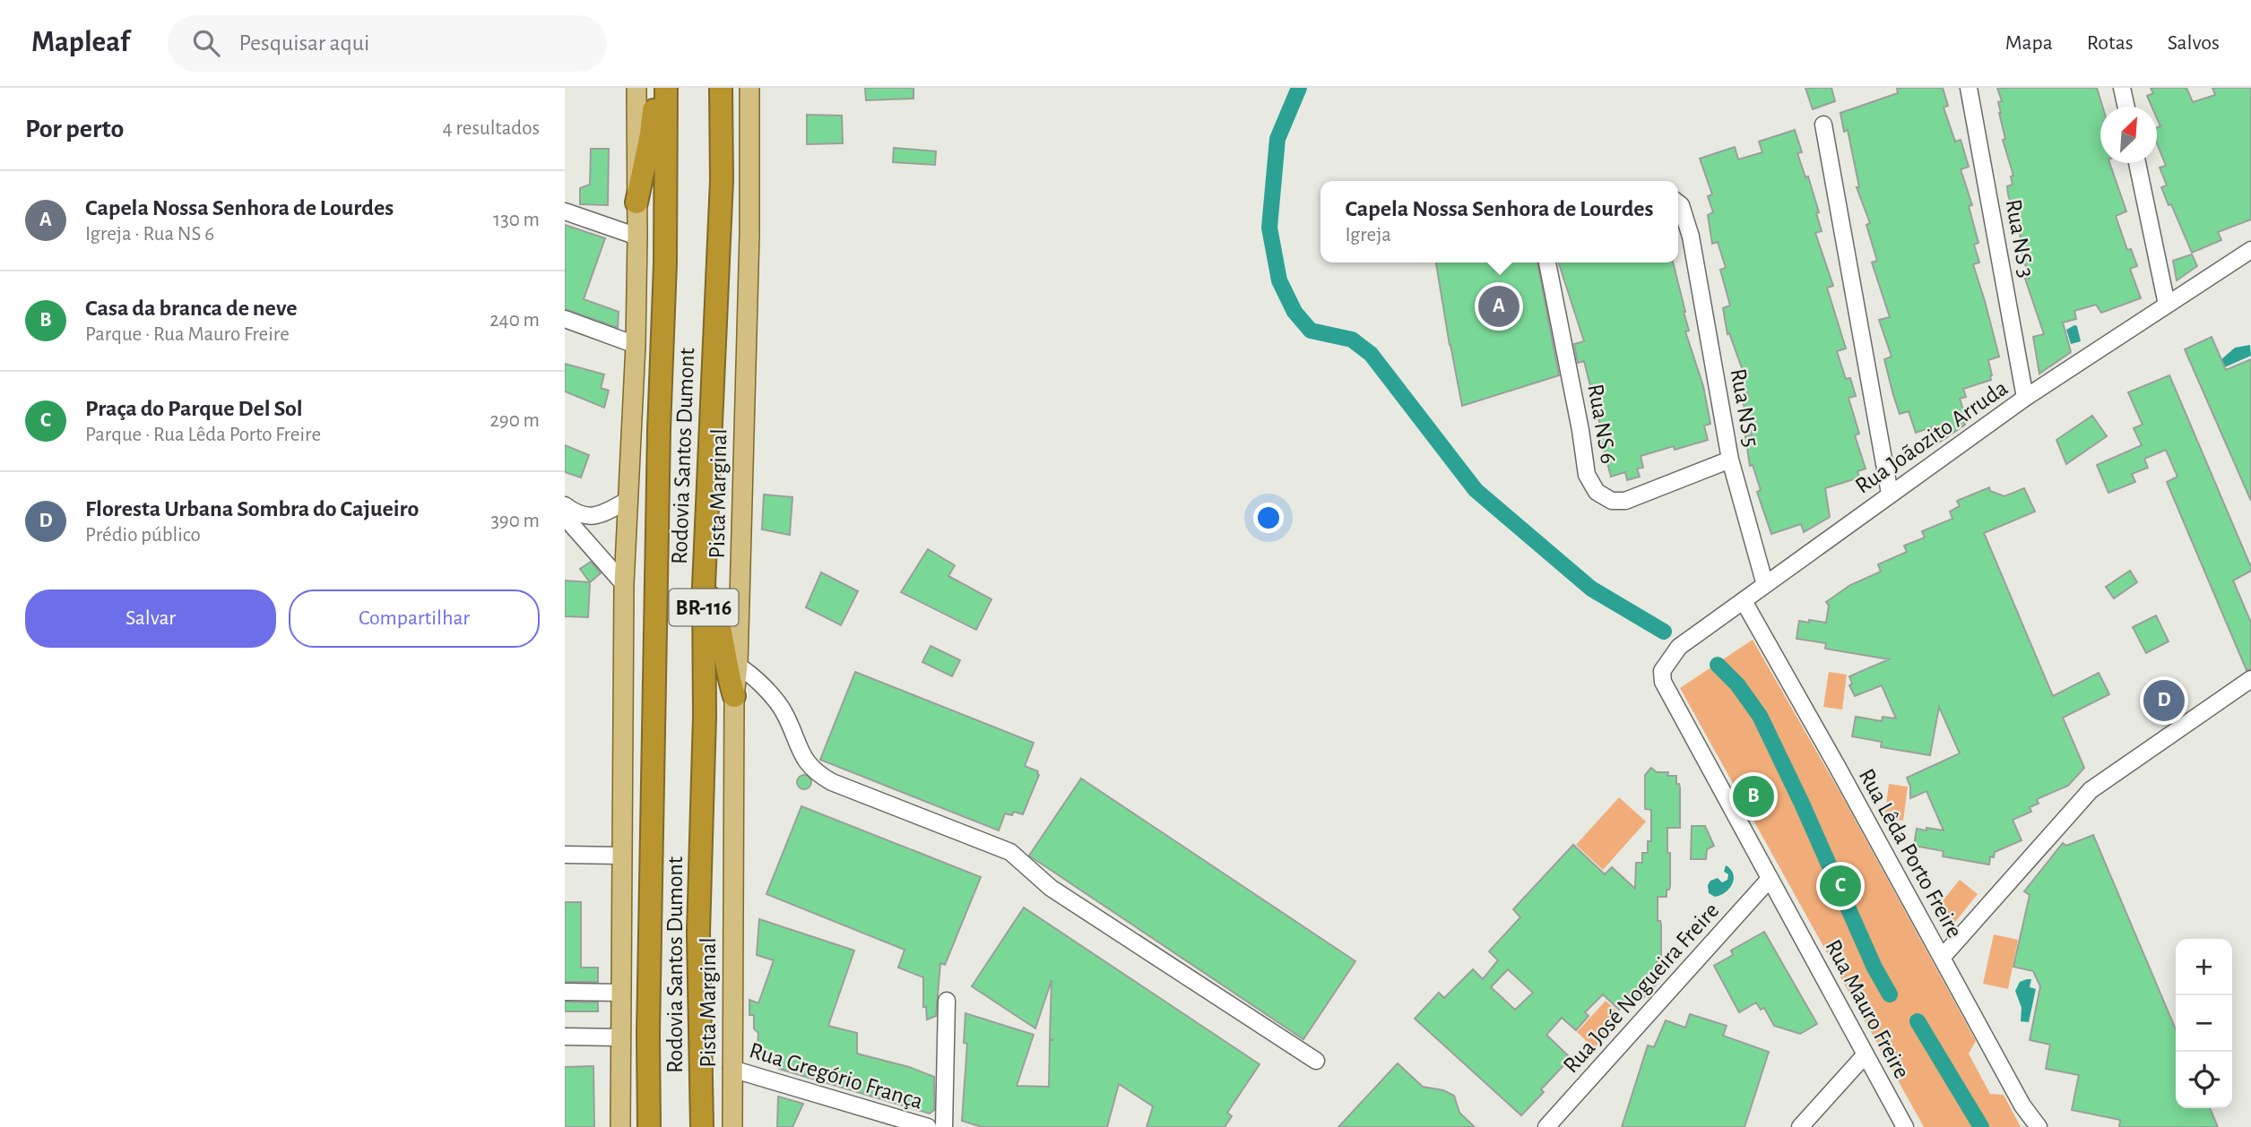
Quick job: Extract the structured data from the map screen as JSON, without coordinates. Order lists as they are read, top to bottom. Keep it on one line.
{"streets":{"highway":["Rodovia Santos Dumont","BR-116"],"main road":["Pista Marginal"],"street":["Rua NS 3","Rua NS 5","Rua NS 6","Rua Joãozito Arruda","Rua Lêda Porto Freire","Rua José Nogueira Freire","Rua Mauro Freire","Rua Gregório França"]},"crossings":[["Rua NS 3","Rua Joãozito Arruda"],["Rua NS 5","Rua NS 6"],["Rua NS 5","Rua Joãozito Arruda"],["Rua Joãozito Arruda","Rua Lêda Porto Freire"],["Rua Joãozito Arruda","Rua Mauro Freire"],["Pista Marginal","Rua Gregório França"],["Rua José Nogueira Freire","Rua Mauro Freire"]],"north":"top right","page":{"header":"Mapleaf","search":"Pesquisar aqui","nav":["Mapa","Rotas","Salvos"],"heading":["Por perto","4 resultados"],"list":[{"mark":"A","name":"Capela Nossa Senhora de Lourdes","note":"Igreja · Rua NS 6","value":"130 m"},{"mark":"B","name":"Casa da branca de neve","note":"Parque · Rua Mauro Freire","value":"240 m"},{"mark":"C","name":"Praça do Parque Del Sol","note":"Parque · Rua Lêda Porto Freire","value":"290 m"},{"mark":"D","name":"Floresta Urbana Sombra do Cajueiro","note":"Prédio público","value":"390 m"}],"popup":["Capela Nossa Senhora de Lourdes","Igreja"],"pins":["A","D","B","C"],"buttons":["Salvar","Compartilhar"],"map_buttons":["+","−"]}}
